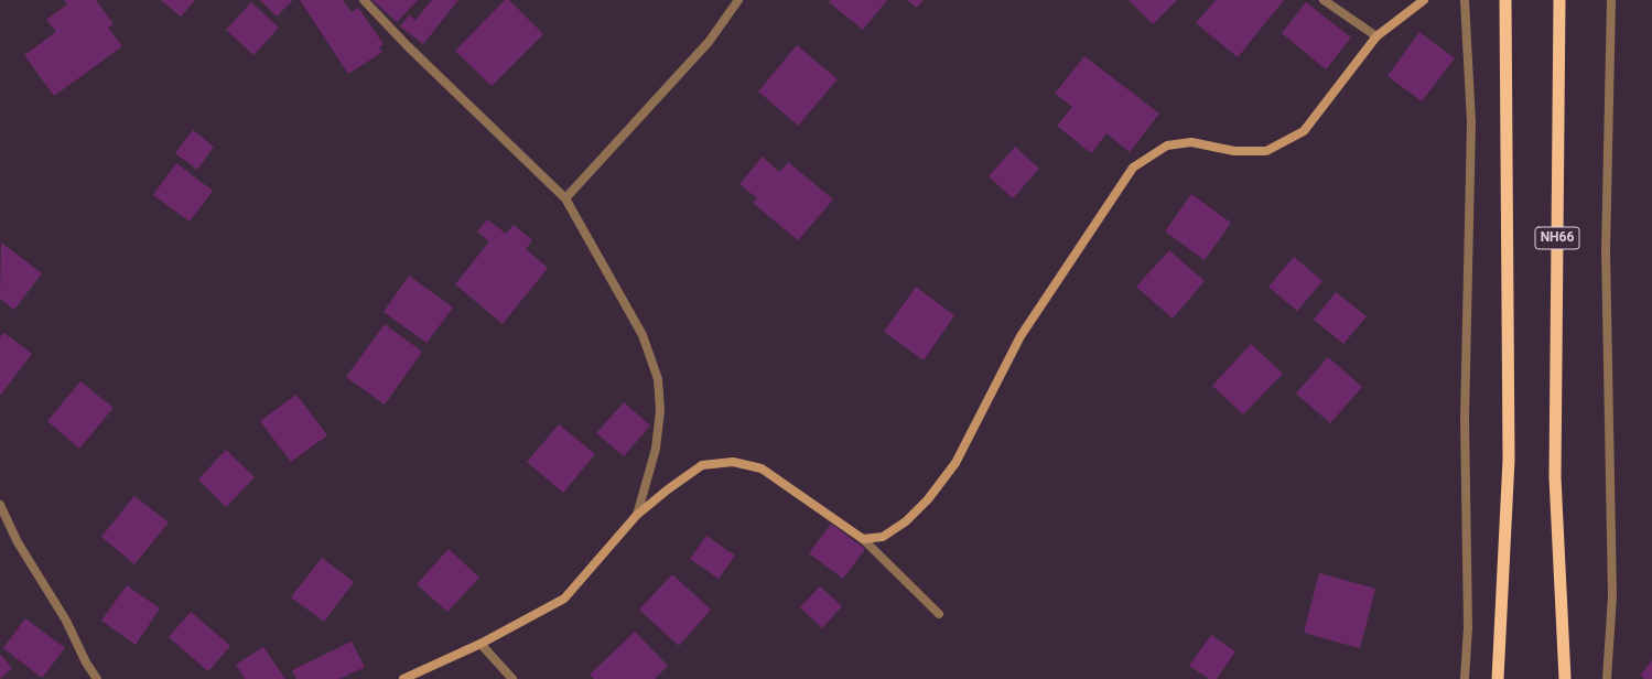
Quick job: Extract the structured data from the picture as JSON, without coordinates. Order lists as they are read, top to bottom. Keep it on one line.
{"streets":{"highway":["NH66"]}}
